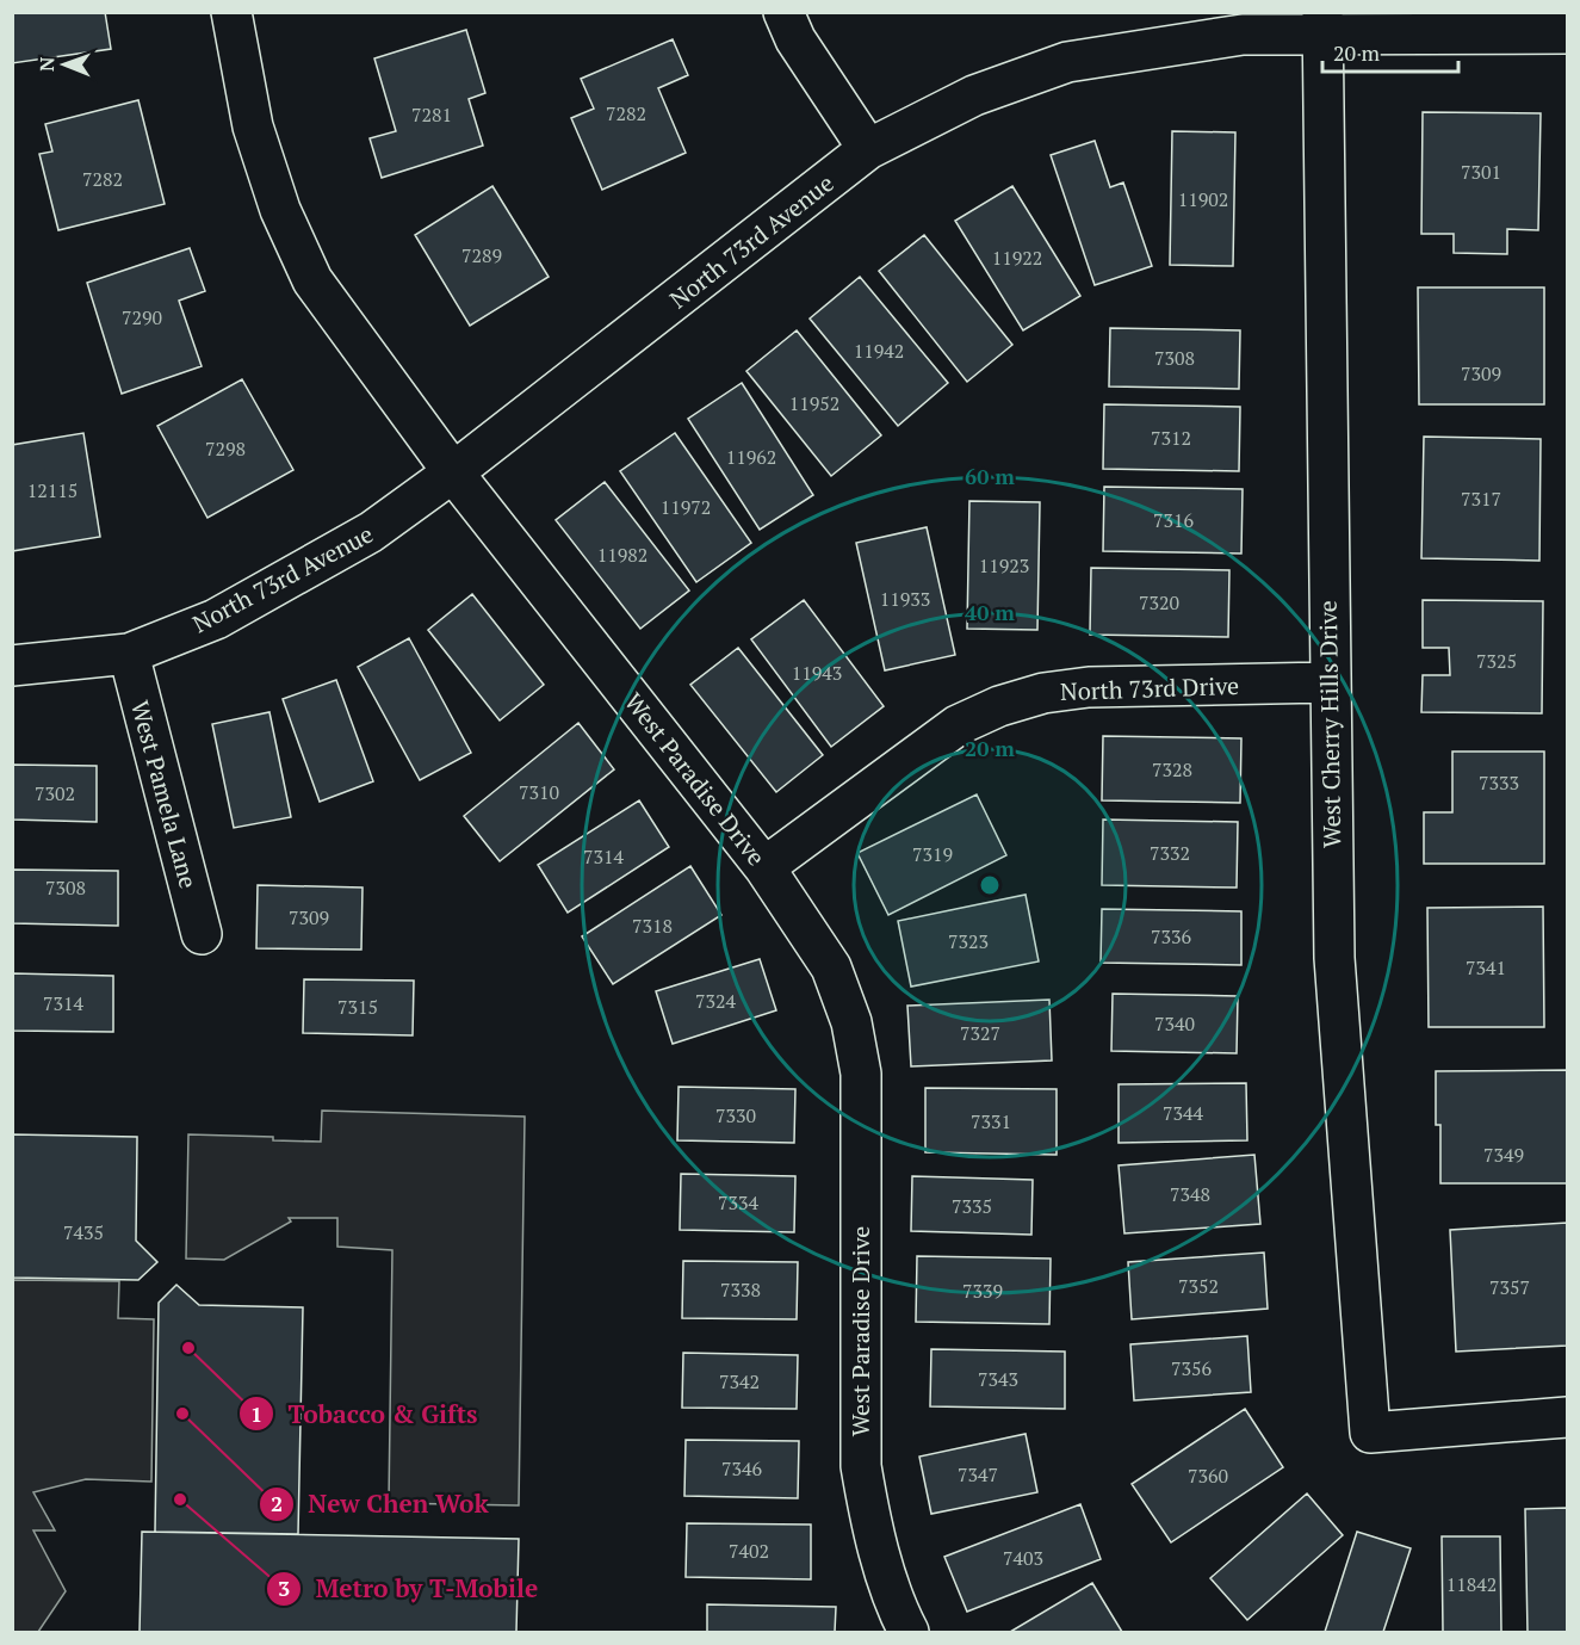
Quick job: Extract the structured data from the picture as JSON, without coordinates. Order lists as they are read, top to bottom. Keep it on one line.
{"streets":{"street":["North 73rd Avenue","North 73rd Drive","West Cherry Hills Drive","West Paradise Drive","West Pamela Lane"]},"crossings":[["North 73rd Avenue","West Cherry Hills Drive"],["North 73rd Avenue","West Paradise Drive"],["North 73rd Avenue","West Pamela Lane"],["North 73rd Drive","West Cherry Hills Drive"],["North 73rd Drive","West Paradise Drive"]],"places":["Tobacco & Gifts","New Chen Wok","Metro by T-Mobile"],"house_numbers":["7282","7281","7301","7282","11902","7289","11922","7290","11942","7308","7309","11952","7312","7298","11962","12115","7317","11972","7316","11982","11923","11933","7320","7325","11943","7328","7333","7310","7302","7332","7319","7314","7308","7309","7318","7336","7323","7341","7324","7314","7315","7340","7327","7344","7330","7331","7349","7348","7334","7335","7435","7352","7357","7338","7339","7356","7343","7342","7346","7347","7360","7402","7403","11842"],"scale_bar":"20 m","north":"left","rings":["60 m","40 m","20 m"]}
